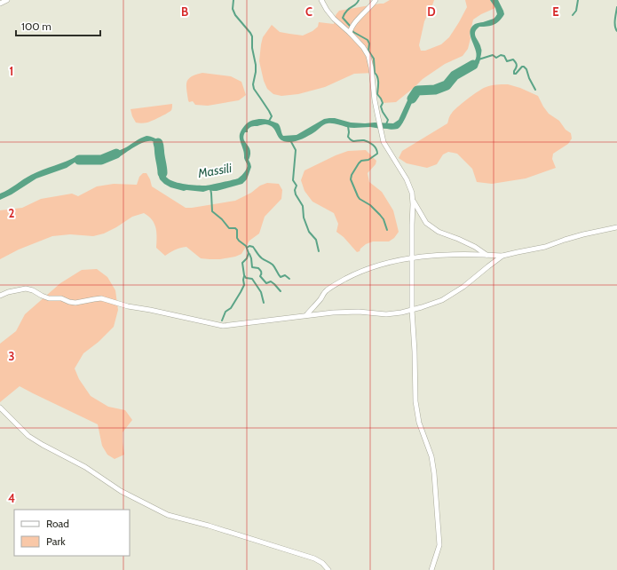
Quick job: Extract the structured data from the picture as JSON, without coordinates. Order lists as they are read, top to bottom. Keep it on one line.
{"water":["Massili"],"legend":["Road","Park"],"scale_bar":"100 m","grid":{"columns":["B","C","D","E"],"rows":["1","2","3","4"]}}
